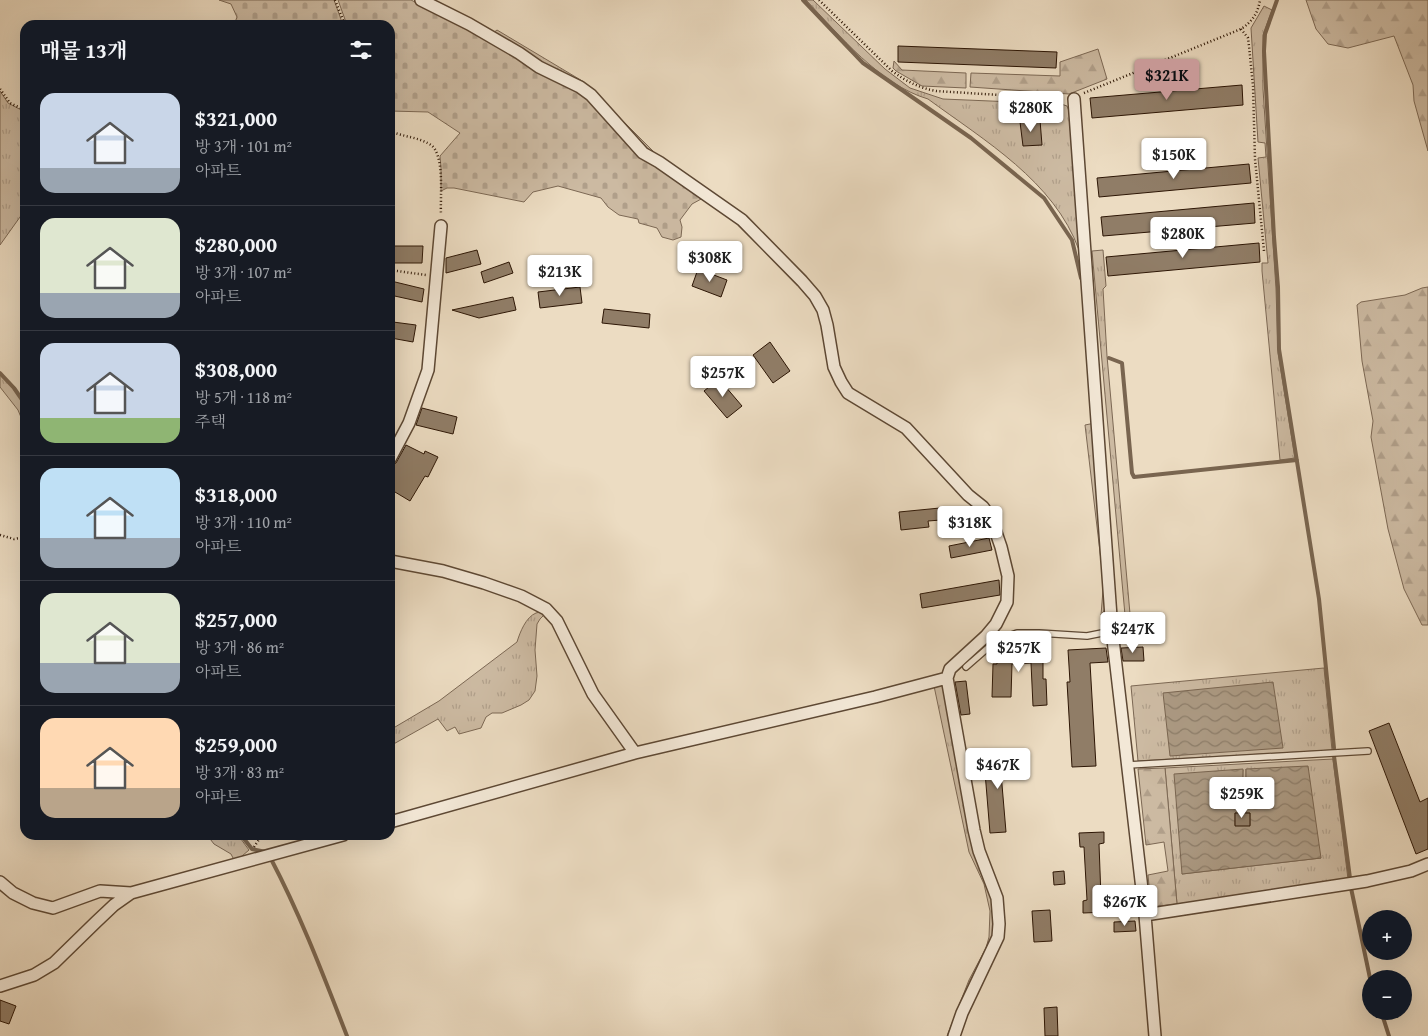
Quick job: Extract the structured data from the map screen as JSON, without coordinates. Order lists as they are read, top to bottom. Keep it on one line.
{"page":{"heading":"매물 13개","price":["$321K","$280K","$150K","$280K","$308K","$213K","$257K","$318K","$247K","$257K","$467K","$259K","$267K"],"list":[{"name":"$321,000","note":"방 3개 · 101 m² · 아파트"},{"name":"$280,000","note":"방 3개 · 107 m² · 아파트"},{"name":"$308,000","note":"방 5개 · 118 m² · 주택"},{"name":"$318,000","note":"방 3개 · 110 m² · 아파트"},{"name":"$257,000","note":"방 3개 · 86 m² · 아파트"},{"name":"$259,000","note":"방 3개 · 83 m² · 아파트"}],"map_buttons":["+","−"]}}
